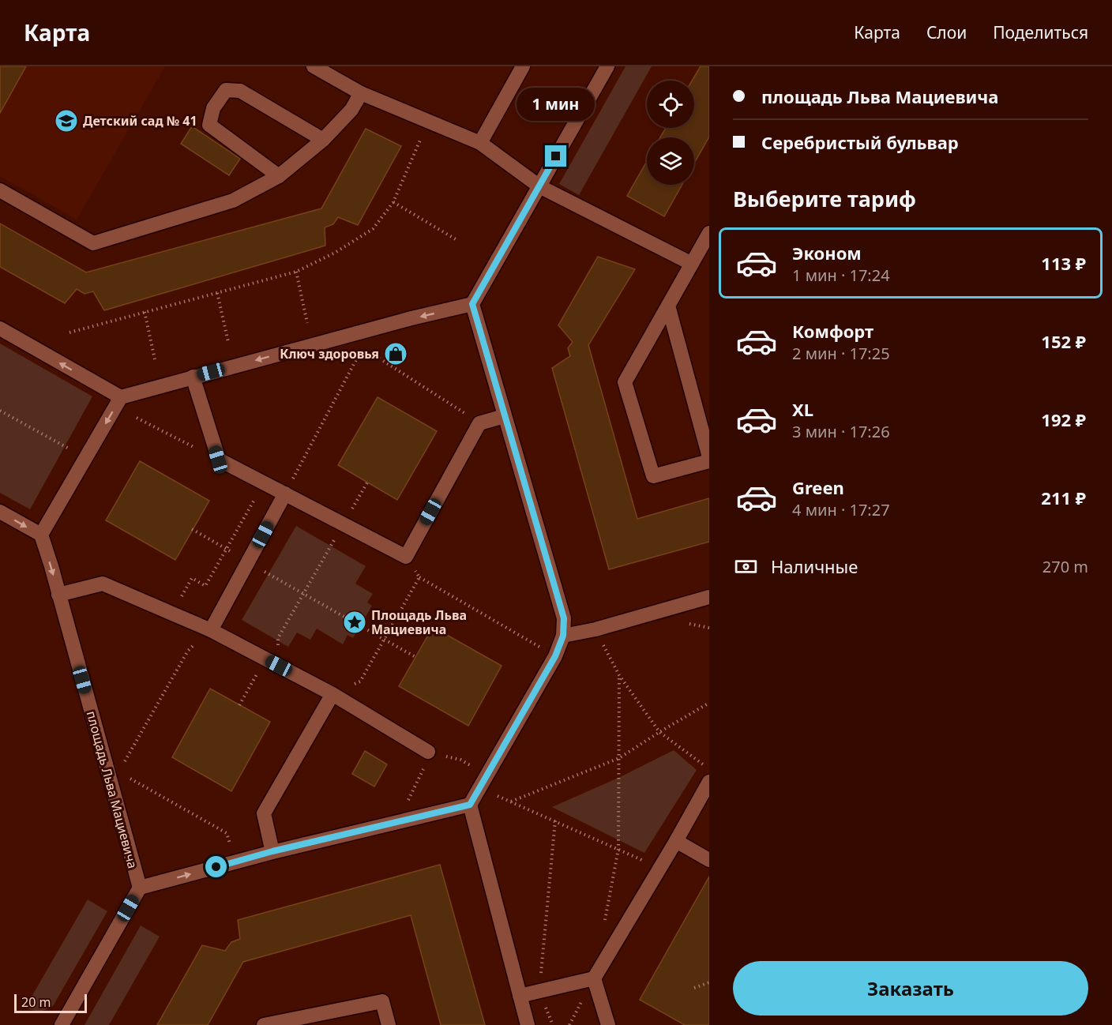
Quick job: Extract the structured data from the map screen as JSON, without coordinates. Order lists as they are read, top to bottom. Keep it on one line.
{"streets":{"street":["площадь Льва Мациевича"]},"places":{"school or university":["Детский сад № 41"],"shop":["Ключ здоровья"],"place":["Площадь Льва Мациевича"]},"scale_bar":"20 m","page":{"header":"Карта","nav":["Карта","Слои","Поделиться"],"banner":["площадь Льва Мациевича","Серебристый бульвар"],"bubble":"1 мин","heading":"Выберите тариф","list":[{"name":"Эконом","note":"1 мин · 17:24","value":"113 ₽"},{"name":"Комфорт","note":"2 мин · 17:25","value":"152 ₽"},{"name":"XL","note":"3 мин · 17:26","value":"192 ₽"},{"name":"Green","note":"4 мин · 17:27","value":"211 ₽"}],"pay":["Наличные","270 m"],"buttons":"Заказать","scale":"20 m"}}
